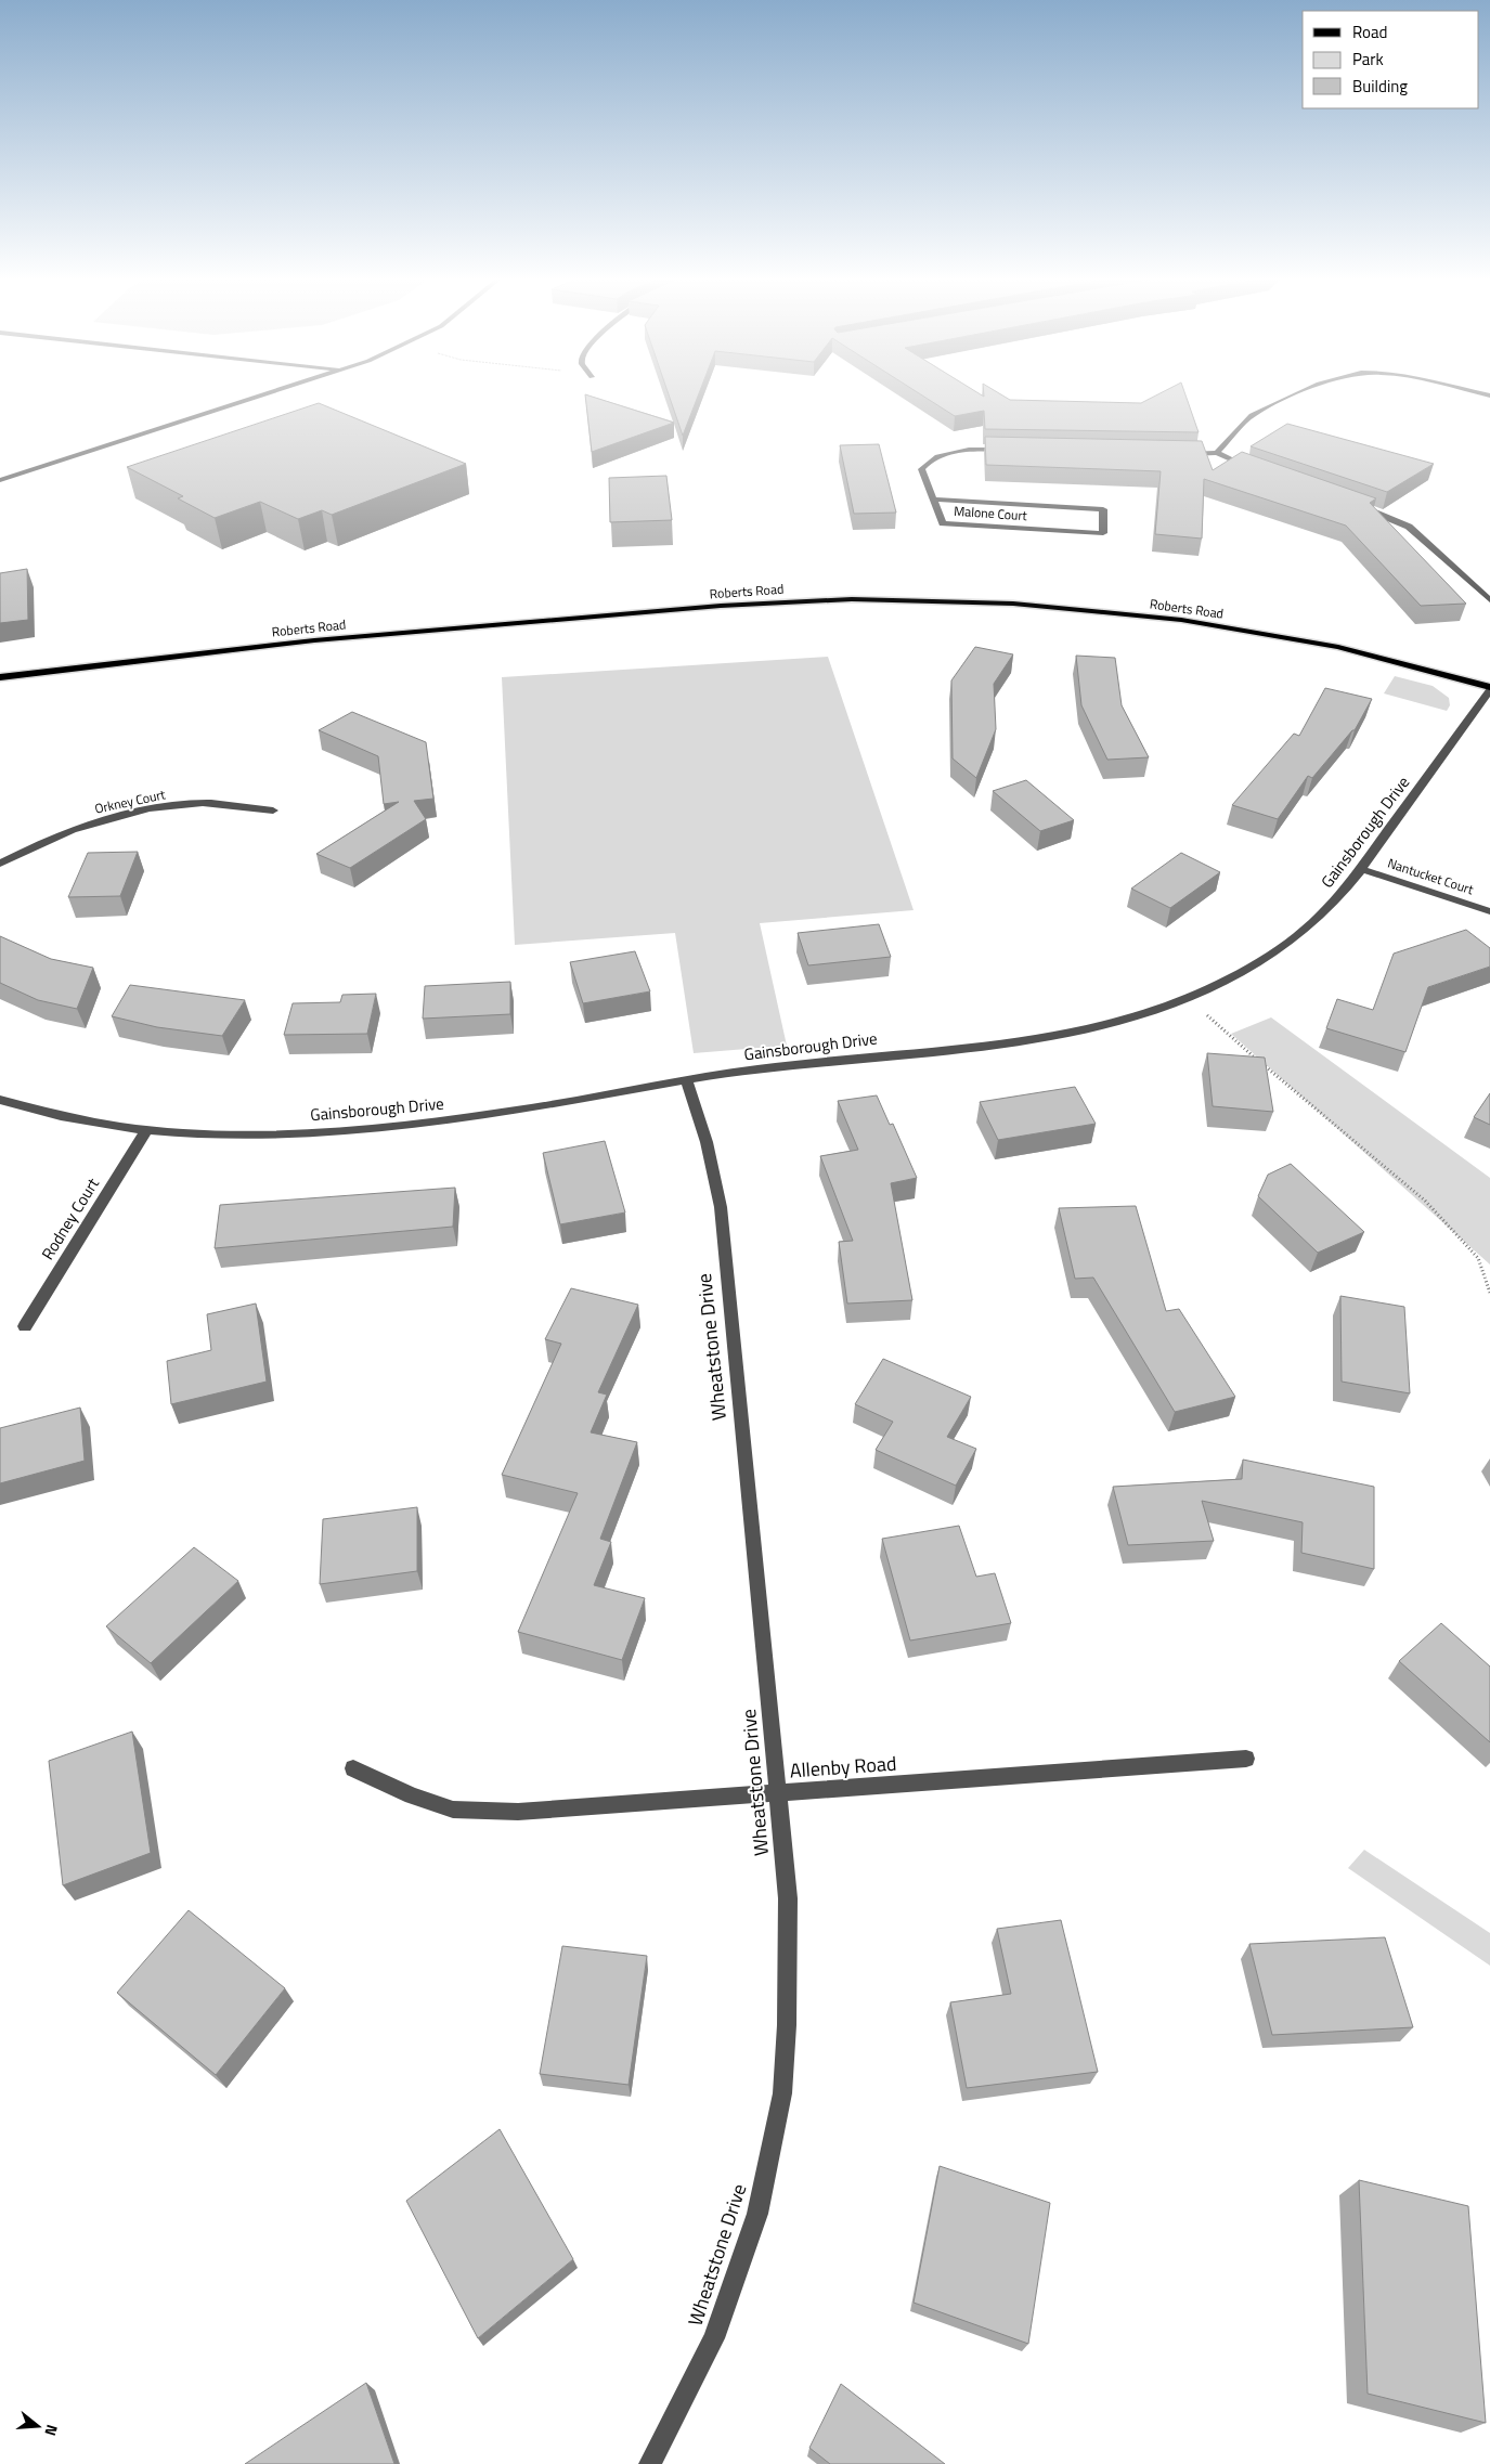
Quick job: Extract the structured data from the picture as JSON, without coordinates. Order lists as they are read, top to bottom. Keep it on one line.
{"streets":{"main road":["Roberts Road"],"street":["Malone Court","Orkney Court","Gainsborough Drive","Nantucket Court","Rodney Court","Wheatstone Drive","Allenby Road"]},"crossings":[["Roberts Road","Gainsborough Drive"],["Gainsborough Drive","Nantucket Court"],["Gainsborough Drive","Rodney Court"],["Gainsborough Drive","Wheatstone Drive"],["Wheatstone Drive","Allenby Road"]],"legend":["Road","Park","Building"],"north":"right"}
